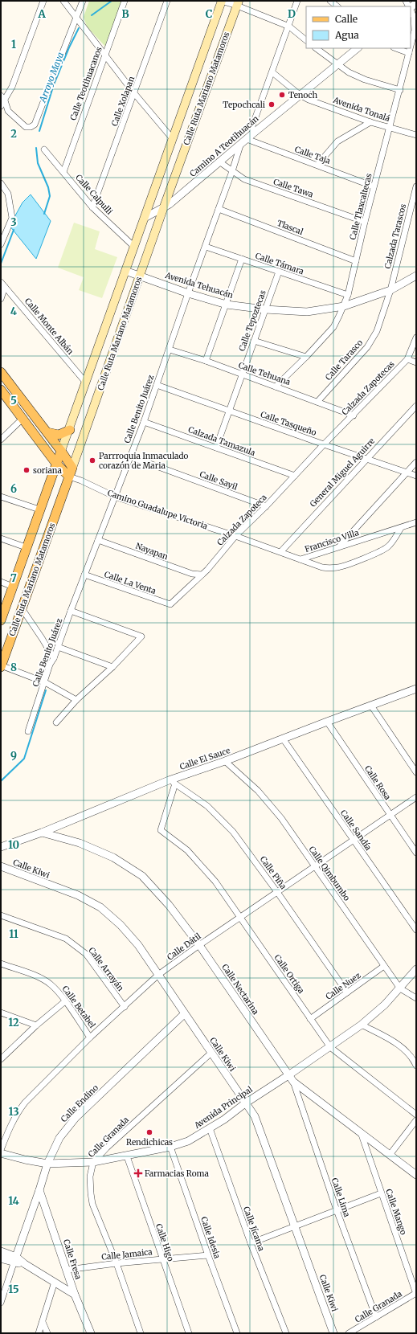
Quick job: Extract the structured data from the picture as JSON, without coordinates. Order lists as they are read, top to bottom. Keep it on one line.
{"streets":{"main road":["Calle Ruta Mariano Matamoros","Camino Guadalupe Victoria"],"street":["Calle Teotihuacanos","Calle Xolapan","Avenida Tonalá","Camino A Teotihuacán","Calle Taja","Calle Tawa","Calle Calpulli","Calle Tlaxcaltecas","Tlascal","Calzada Tarascos","Calle Támara","Avenida Tehuacán","Calle Tepoztecas","Calle Monte Albán","Calle Tarasco","Calle Tehuana","Calzada Zapotecas","Calle Benito Juárez","Calle Tasqueño","Calzada Tamazula","General Miguel Aguirre","Calle Sayil","Calzada Zapoteca","Francisco Villa","Nayapan","Calle La Venta","Calle El Sauce","Calle Rosa","Calle Sandía","Calle Kiwi","Calle Piña","Calle Qimbumbo","Calle Dátil","Calle Arrayán","Calle Ortiga","Calle Nuez","Calle Nectarina","Calle Betabel","Calle Endino","Avenida Principal","Calle Granada","Calle Lima","Calle Mango","Calle Jícama","Calle Idesia","Calle Higo","Calle Jamaica","Calle Fresa"]},"crossings":[["Calle Teotihuacanos","Calle Calpulli"],["Calle Ruta Mariano Matamoros","Camino A Teotihuacán"],["Calle Ruta Mariano Matamoros","Calle Calpulli"],["Calle Ruta Mariano Matamoros","Avenida Tehuacán"],["Calle Ruta Mariano Matamoros","Calle Monte Albán"],["Calle Ruta Mariano Matamoros","Camino Guadalupe Victoria"],["Calle Xolapan","Calle Calpulli"],["Avenida Tonalá","Camino A Teotihuacán"],["Avenida Tonalá","Calle Tlaxcaltecas"],["Camino A Teotihuacán","Calle Taja"],["Camino A Teotihuacán","Calle Tawa"],["Camino A Teotihuacán","Calle Benito Juárez"],["Calle Taja","Calle Tlaxcaltecas"],["Calle Tawa","Calle Tlaxcaltecas"],["Calle Tawa","Calle Benito Juárez"],["Calle Tlaxcaltecas","Tlascal"],["Calle Tlaxcaltecas","Calle Támara"],["Calle Tlaxcaltecas","Avenida Tehuacán"],["Calle Tlaxcaltecas","Calle Tehuana"],["Tlascal","Calle Benito Juárez"],["Calzada Tarascos","Avenida Tehuacán"],["Calzada Tarascos","Calle Tarasco"],["Calle Támara","Calle Tepoztecas"],["Calle Támara","Calle Benito Juárez"],["Avenida Tehuacán","Calle Tepoztecas"],["Avenida Tehuacán","Calle Tarasco"],["Avenida Tehuacán","Calle Benito Juárez"],["Calle Tepoztecas","Calle Tehuana"],["Calle Tepoztecas","Calle Tasqueño"],["Calle Tepoztecas","Calzada Tamazula"],["Calle Tarasco","Calle Tehuana"],["Calle Tehuana","Calzada Zapotecas"],["Calle Tehuana","Calle Benito Juárez"],["Calzada Zapotecas","Calle Tasqueño"],["Calzada Zapotecas","Calzada Zapoteca"],["Calle Benito Juárez","Calle Tasqueño"],["Calle Benito Juárez","Calzada Tamazula"],["Calle Benito Juárez","Calle Sayil"],["Calle Benito Juárez","Camino Guadalupe Victoria"],["Calle Benito Juárez","Nayapan"],["Calle Benito Juárez","Calle La Venta"],["Calle Tasqueño","General Miguel Aguirre"],["Calle Tasqueño","Calzada Zapoteca"],["Calzada Tamazula","Calzada Zapoteca"],["General Miguel Aguirre","Francisco Villa"],["Calle Sayil","Calzada Zapoteca"],["Camino Guadalupe Victoria","Calzada Zapoteca"],["Camino Guadalupe Victoria","Francisco Villa"],["Calzada Zapoteca","Francisco Villa"],["Calzada Zapoteca","Nayapan"],["Calzada Zapoteca","Calle La Venta"],["Calle El Sauce","Calle Rosa"],["Calle El Sauce","Calle Sandía"],["Calle El Sauce","Calle Piña"],["Calle El Sauce","Calle Qimbumbo"],["Calle El Sauce","Calle Ortiga"],["Calle El Sauce","Calle Nectarina"],["Calle Rosa","Calle Dátil"],["Calle Sandía","Calle Dátil"],["Calle Kiwi","Calle Dátil"],["Calle Kiwi","Calle Endino"],["Calle Kiwi","Avenida Principal"],["Calle Kiwi","Calle Granada"],["Calle Piña","Calle Dátil"],["Calle Piña","Calle Ortiga"],["Calle Piña","Calle Nuez"],["Calle Qimbumbo","Calle Dátil"],["Calle Qimbumbo","Calle Nuez"],["Calle Qimbumbo","Avenida Principal"],["Calle Dátil","Calle Arrayán"],["Calle Dátil","Calle Ortiga"],["Calle Dátil","Calle Nectarina"],["Calle Dátil","Calle Betabel"],["Calle Ortiga","Calle Nuez"],["Calle Ortiga","Avenida Principal"],["Calle Nectarina","Avenida Principal"],["Calle Nectarina","Calle Lima"],["Calle Nectarina","Calle Mango"],["Calle Endino","Avenida Principal"],["Calle Endino","Calle Fresa"],["Avenida Principal","Calle Granada"],["Avenida Principal","Calle Lima"],["Avenida Principal","Calle Jícama"],["Avenida Principal","Calle Idesia"],["Avenida Principal","Calle Higo"],["Calle Granada","Calle Lima"],["Calle Granada","Calle Mango"],["Calle Granada","Calle Jamaica"],["Calle Idesia","Calle Jamaica"],["Calle Higo","Calle Jamaica"],["Calle Jamaica","Calle Fresa"]],"water":["Arroyo Maya"],"places":{"other":["Tenoch","Tepochcali","Parrroquia Inmaculado corazón de Maria","soriana","Rendichicas"],"health":["Farmacias Roma"]},"legend":["Calle","Agua"],"grid":{"columns":["A","B","C","D"],"rows":["1","2","3","4","5","6","7","8","9","10","11","12","13","14","15"]}}
